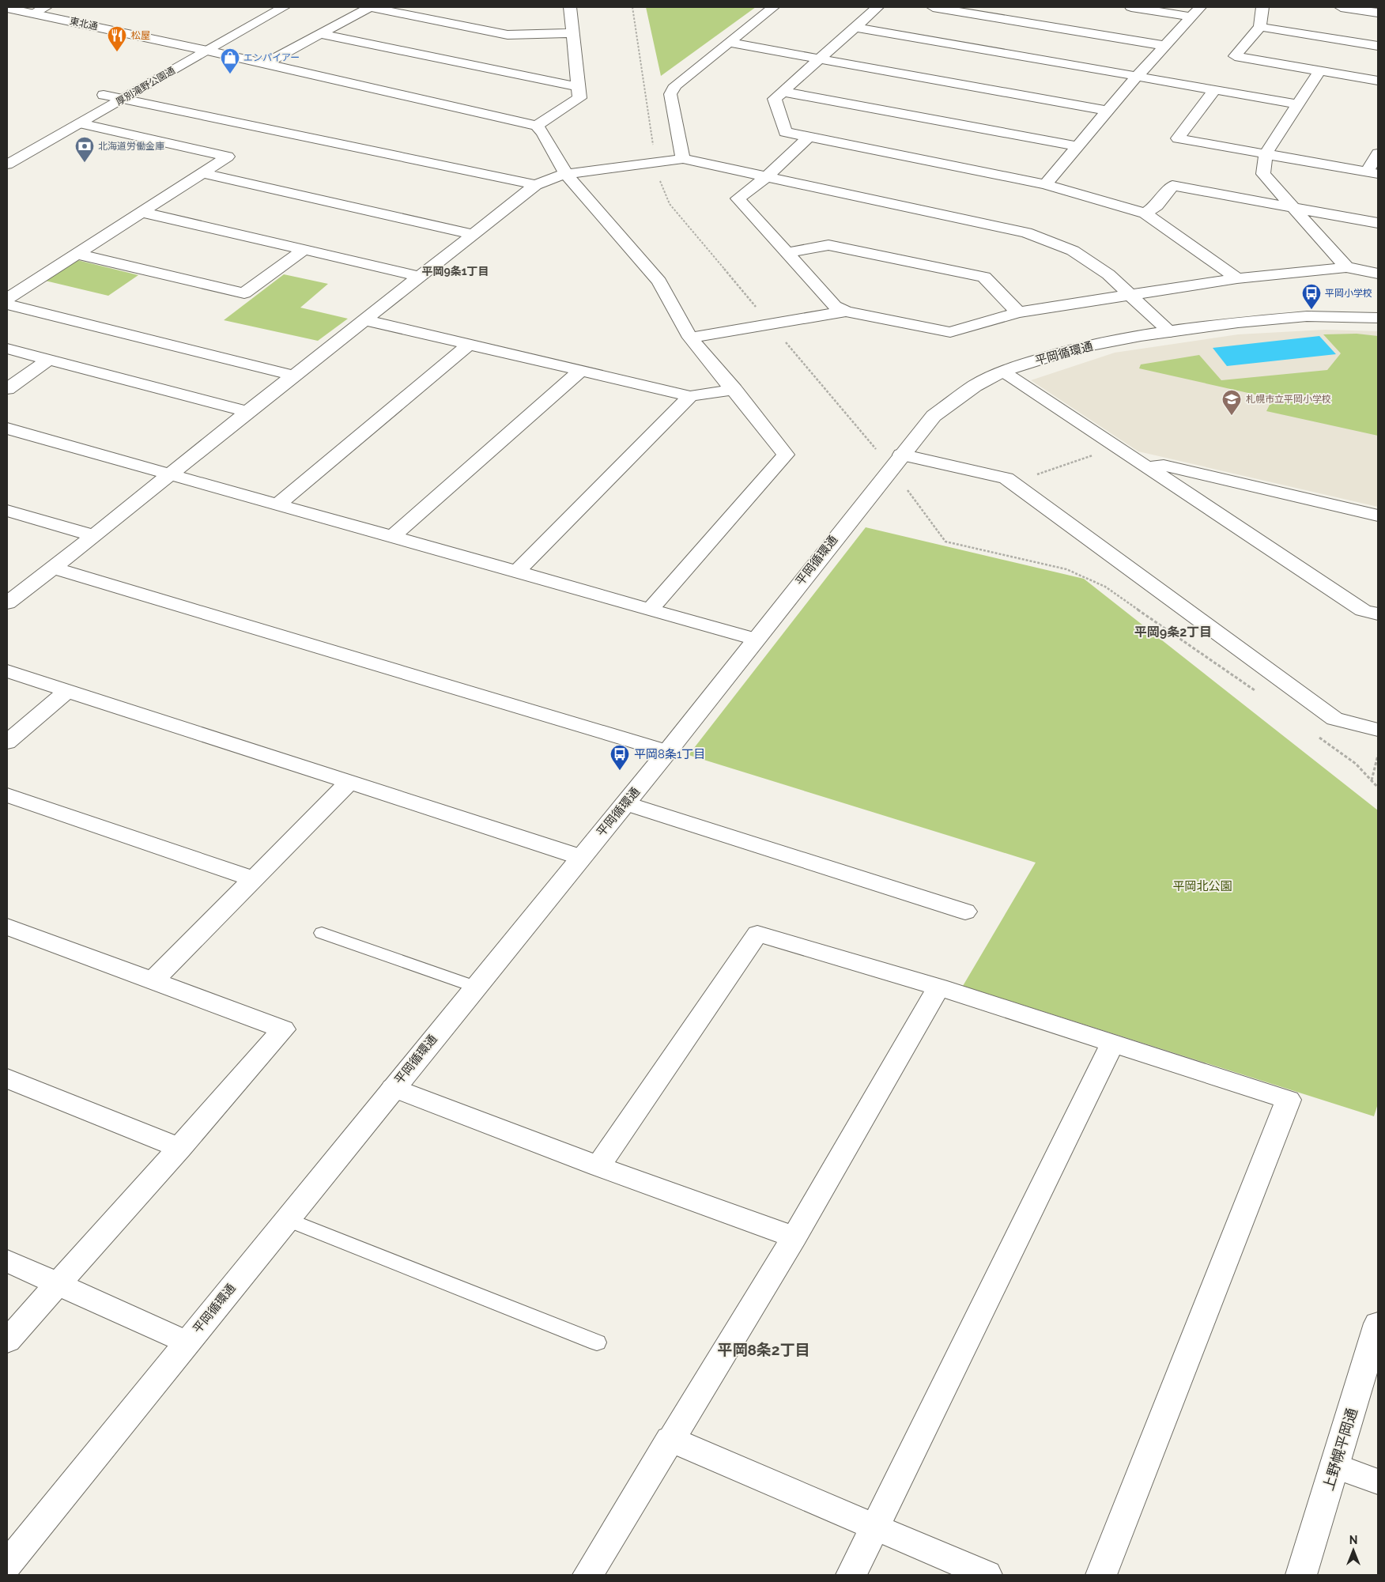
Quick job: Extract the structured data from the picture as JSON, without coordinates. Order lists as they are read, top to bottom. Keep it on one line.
{"streets":{"street":["東北通","厚別滝野公園通","平岡循環通","上野幌平岡通"]},"crossings":[["東北通","厚別滝野公園通"]],"districts":["平岡9条1丁目","平岡9条2丁目","平岡8条2丁目"],"parks":["平岡北公園"],"places":{"restaurant":["松屋"],"shop":["エンパイアー"],"bank":["北海道労働金庫"],"bus stop":["平岡小学校","平岡8条1丁目"],"school or university":["札幌市立平岡小学校"]},"north":"top"}
